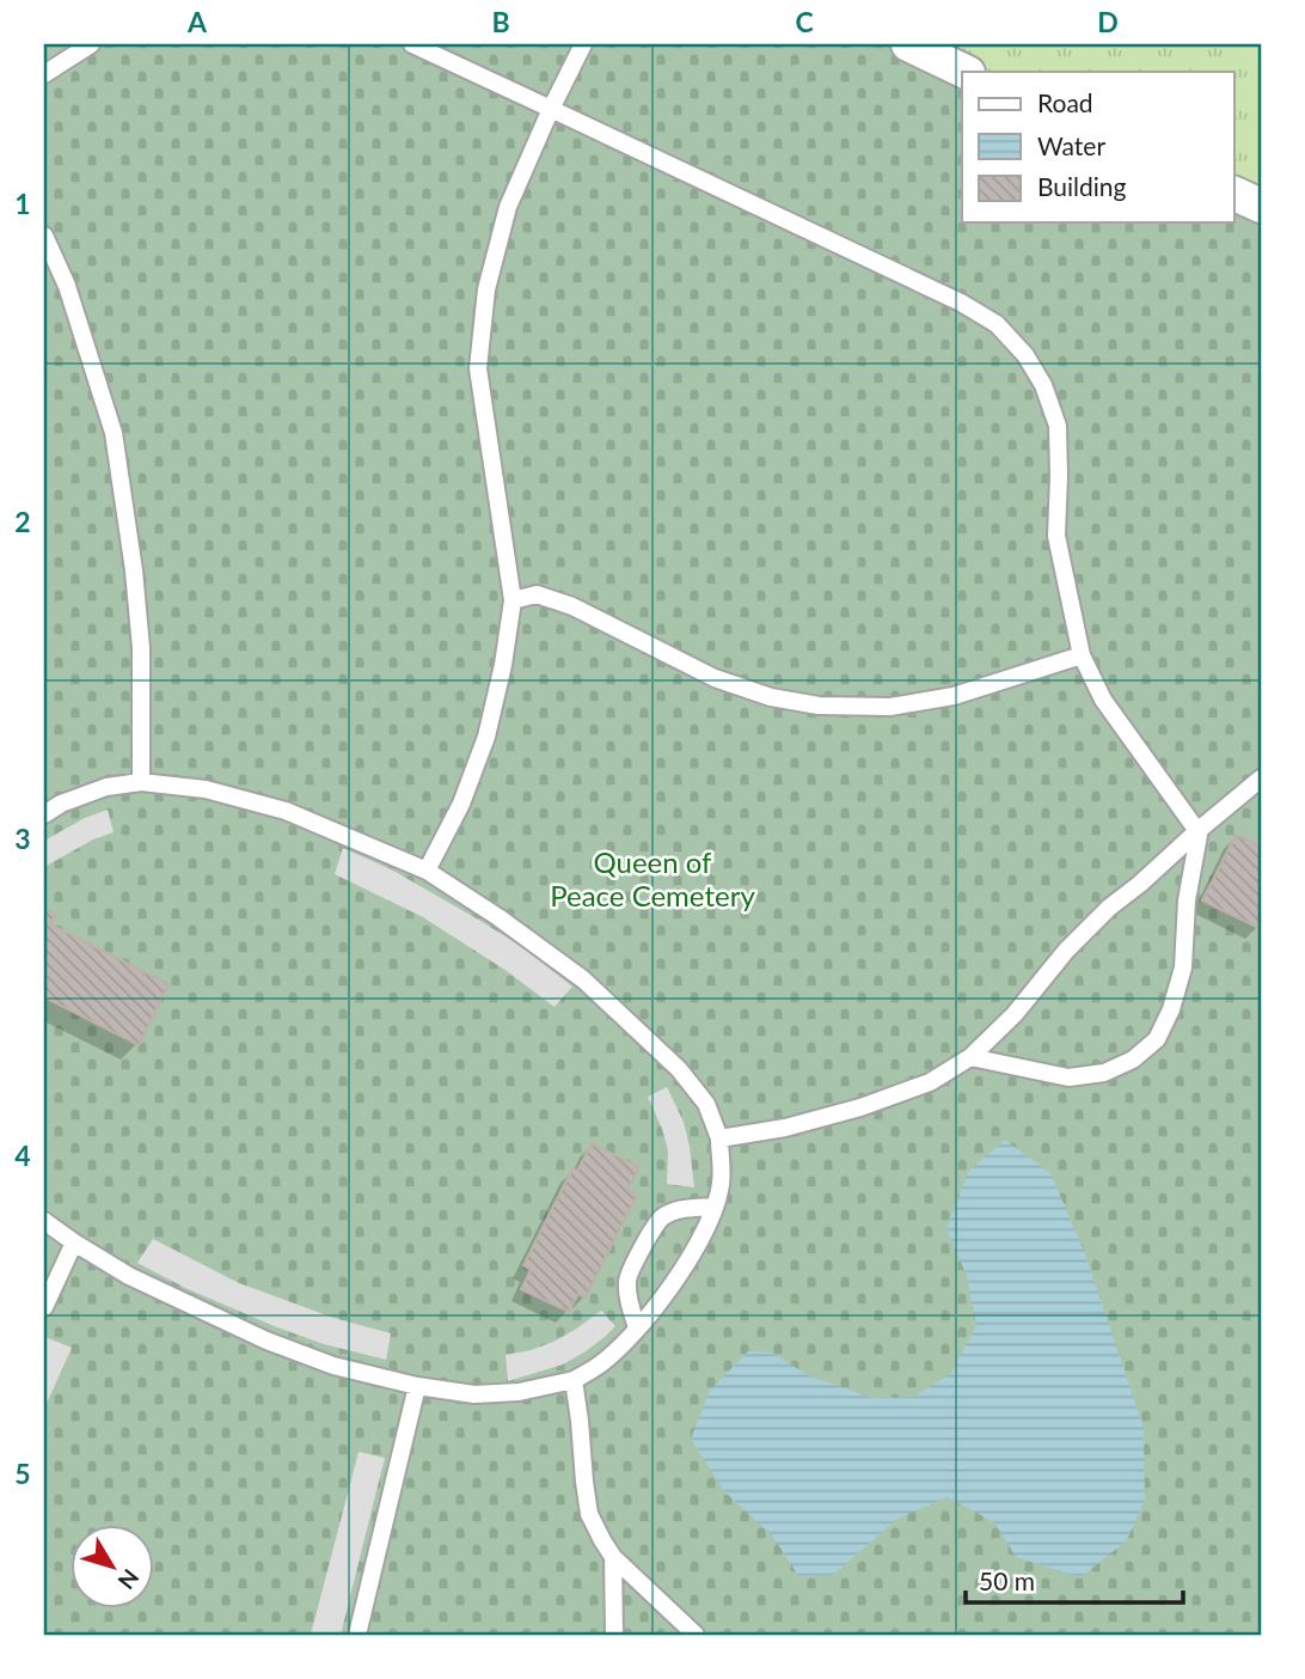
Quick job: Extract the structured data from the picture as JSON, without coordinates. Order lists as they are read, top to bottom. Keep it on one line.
{"parks":["Queen of Peace Cemetery"],"legend":["Road","Water","Building"],"scale_bar":"50 m","north":"bottom right","grid":{"columns":["A","B","C","D"],"rows":["1","2","3","4","5"]}}
